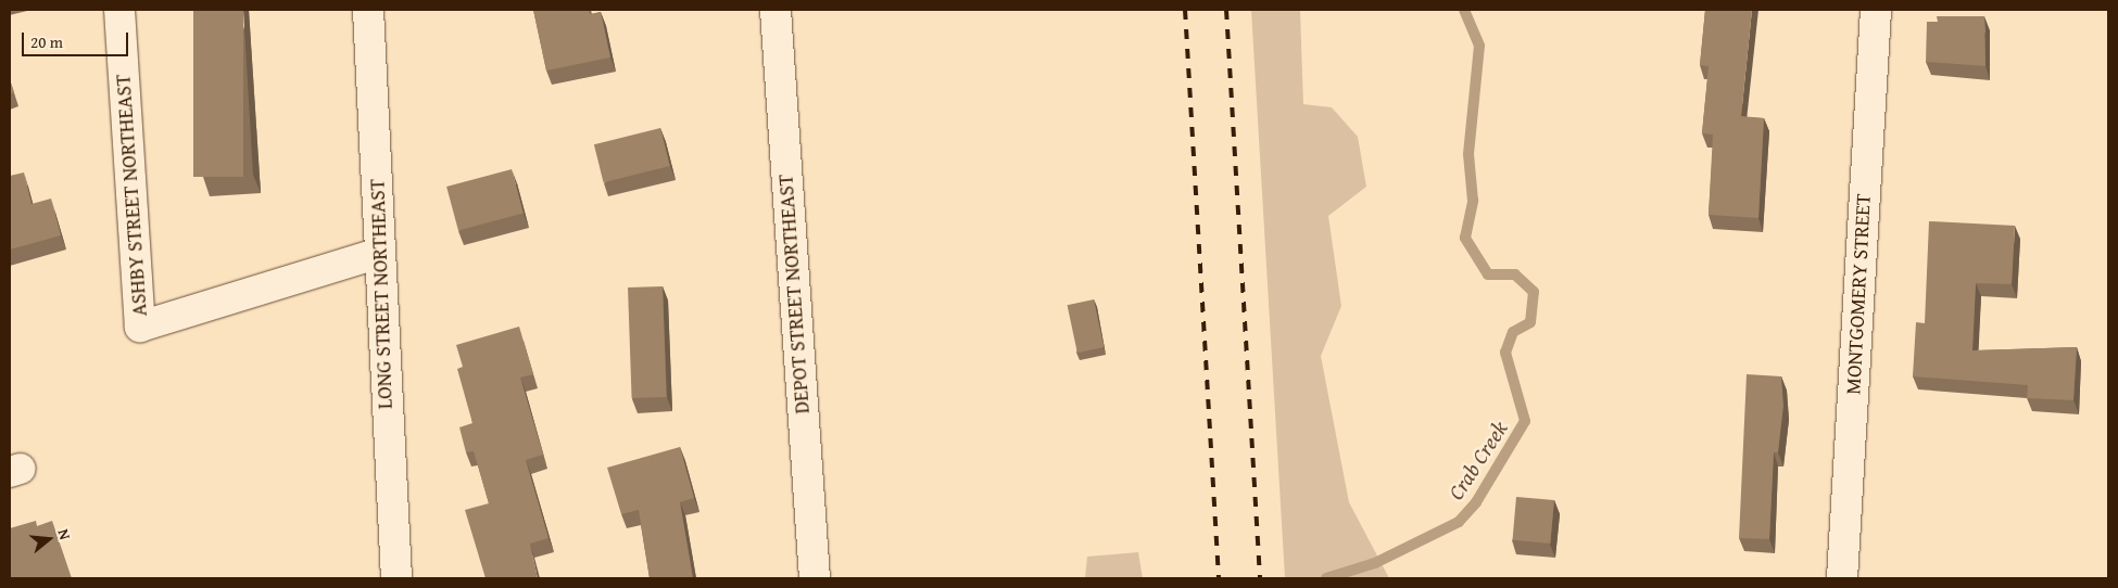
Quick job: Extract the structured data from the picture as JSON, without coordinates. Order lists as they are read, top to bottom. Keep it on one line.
{"streets":{"street":["ASHBY STREET NORTHEAST","LONG STREET NORTHEAST","DEPOT STREET NORTHEAST","MONTGOMERY STREET"]},"crossings":[["ASHBY STREET NORTHEAST","LONG STREET NORTHEAST"]],"water":["Crab Creek"],"scale_bar":"20 m","north":"right"}
